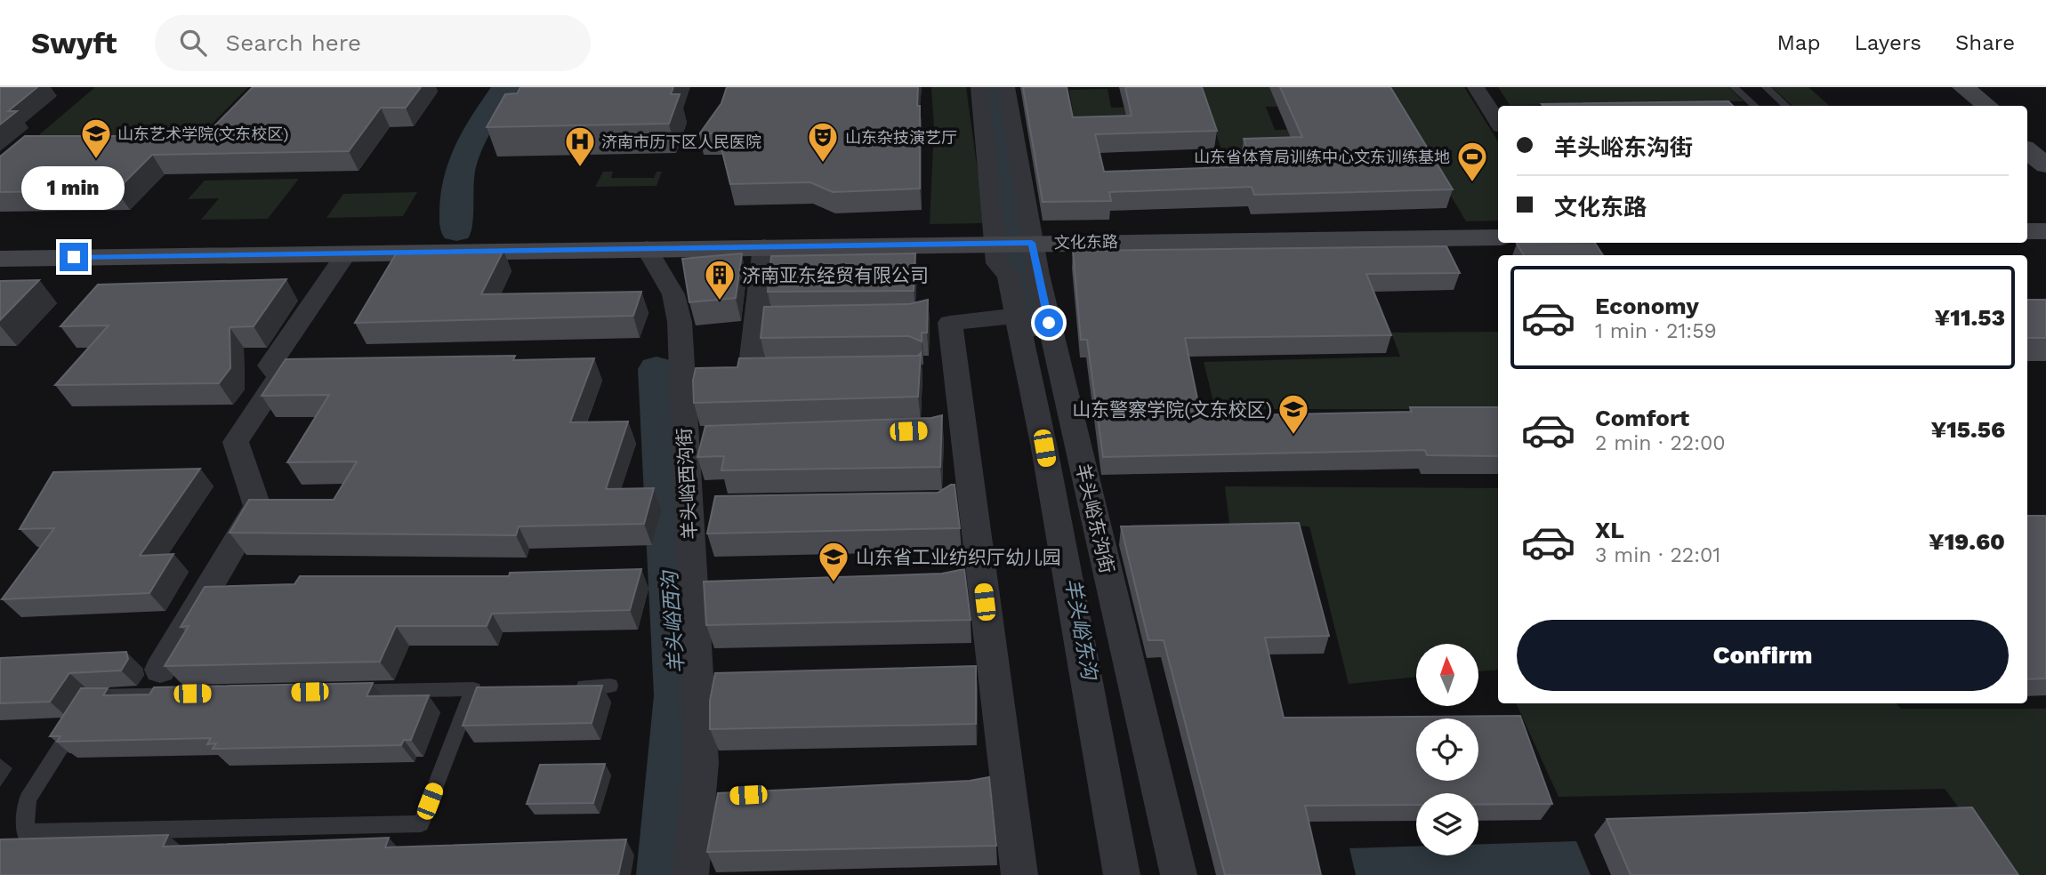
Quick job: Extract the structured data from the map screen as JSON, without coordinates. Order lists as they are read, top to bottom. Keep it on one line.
{"streets":{"main road":["文化东路"],"street":["羊头峪西沟街","羊头峪东沟街"]},"crossings":[["文化东路","羊头峪西沟街"],["文化东路","羊头峪东沟街"]],"water":["羊头峪西沟","羊头峪东沟"],"places":{"school or university":["山东艺术学院(文东校区)","山东警察学院(文东校区)","山东省工业纺织厅幼儿园"],"theatre":["山东杂技演艺厅"],"hospital":["济南市历下区人民医院"],"sports":["山东省体育局训练中心文东训练基地"],"building":["济南亚东经贸有限公司"]},"north":"top","page":{"header":"Swyft","search":"Search here","nav":["Map","Layers","Share"],"banner":["羊头峪东沟街","文化东路"],"bubble":"1 min","list":[{"name":"Economy","note":"1 min · 21:59","value":"¥11.53"},{"name":"Comfort","note":"2 min · 22:00","value":"¥15.56"},{"name":"XL","note":"3 min · 22:01","value":"¥19.60"}],"buttons":"Confirm"}}
